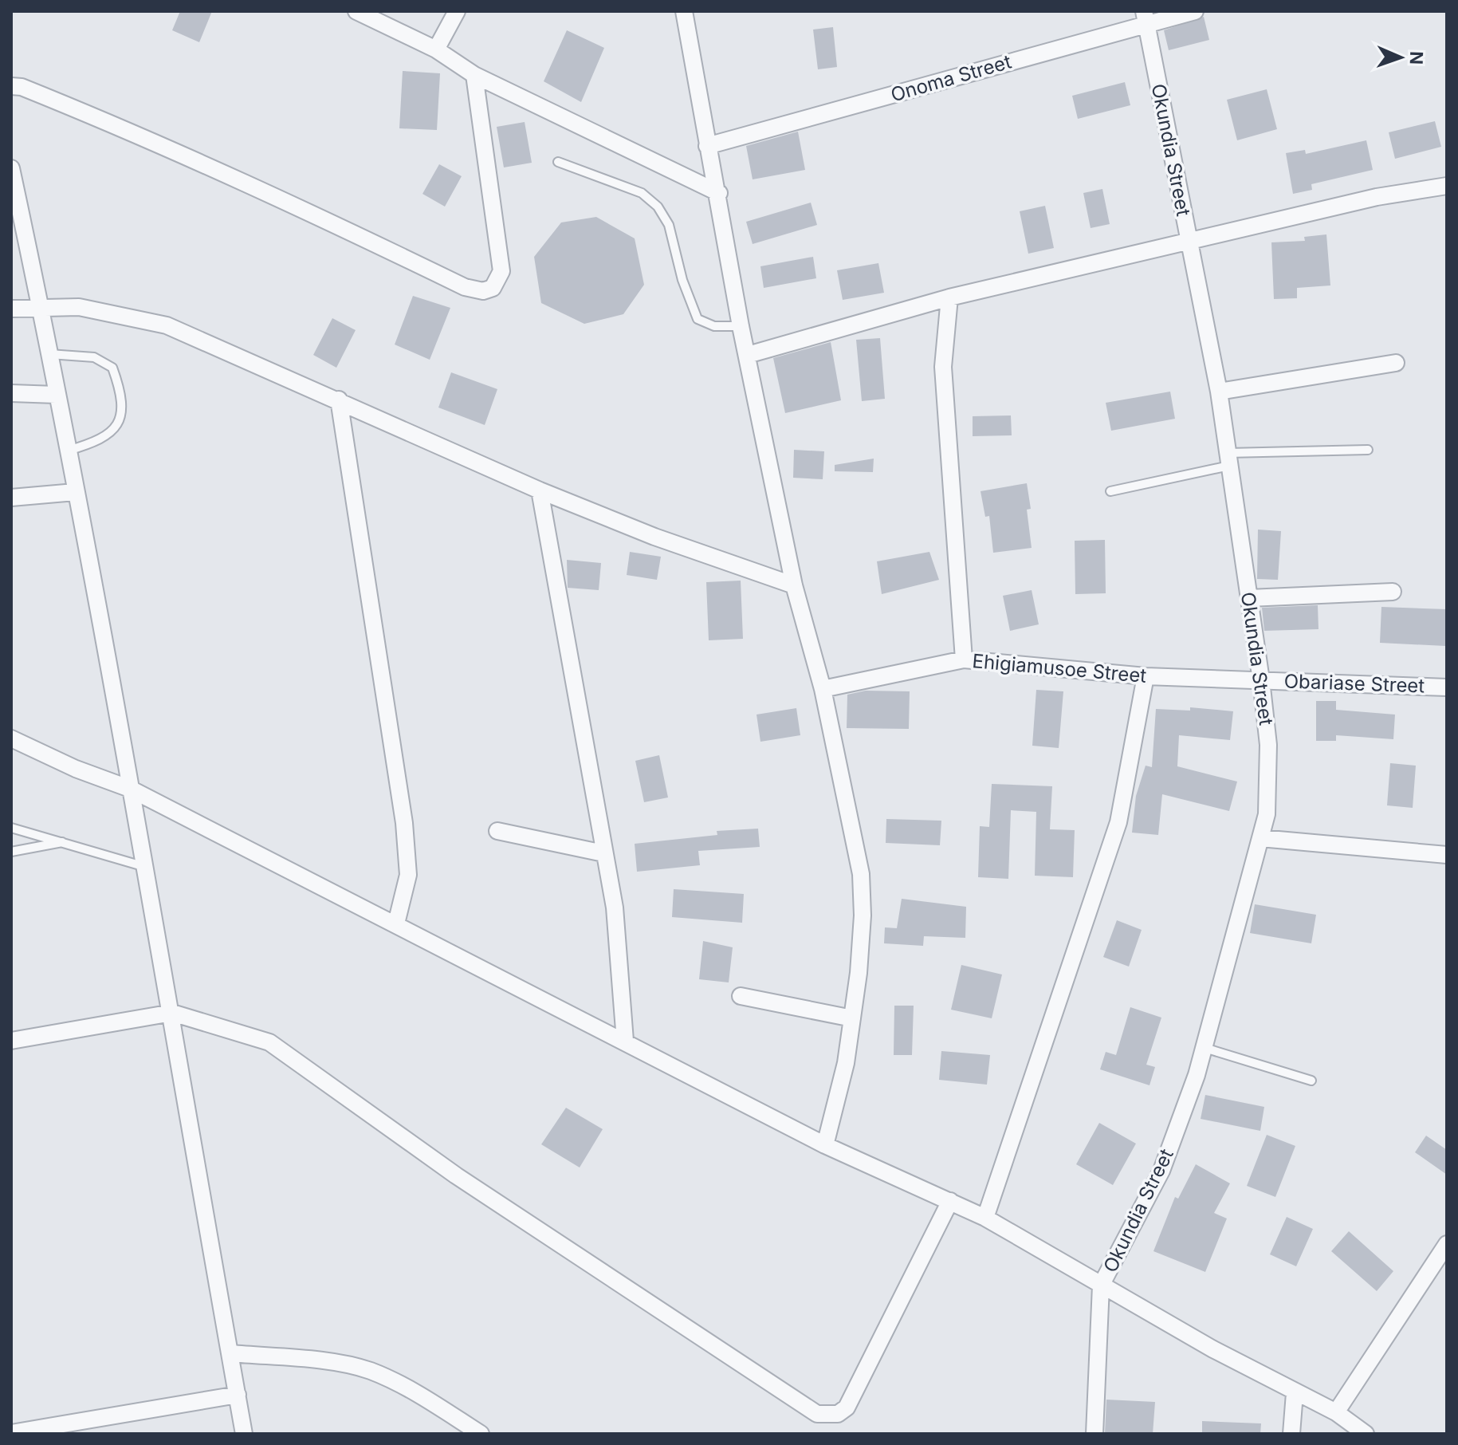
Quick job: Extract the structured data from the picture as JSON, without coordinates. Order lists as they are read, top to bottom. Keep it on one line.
{"streets":{"street":["Onoma Street","Okundia Street","Ehigiamusoe Street","Obariase Street"]},"crossings":[["Onoma Street","Okundia Street"],["Okundia Street","Ehigiamusoe Street"],["Okundia Street","Obariase Street"],["Ehigiamusoe Street","Obariase Street"]],"north":"right"}
